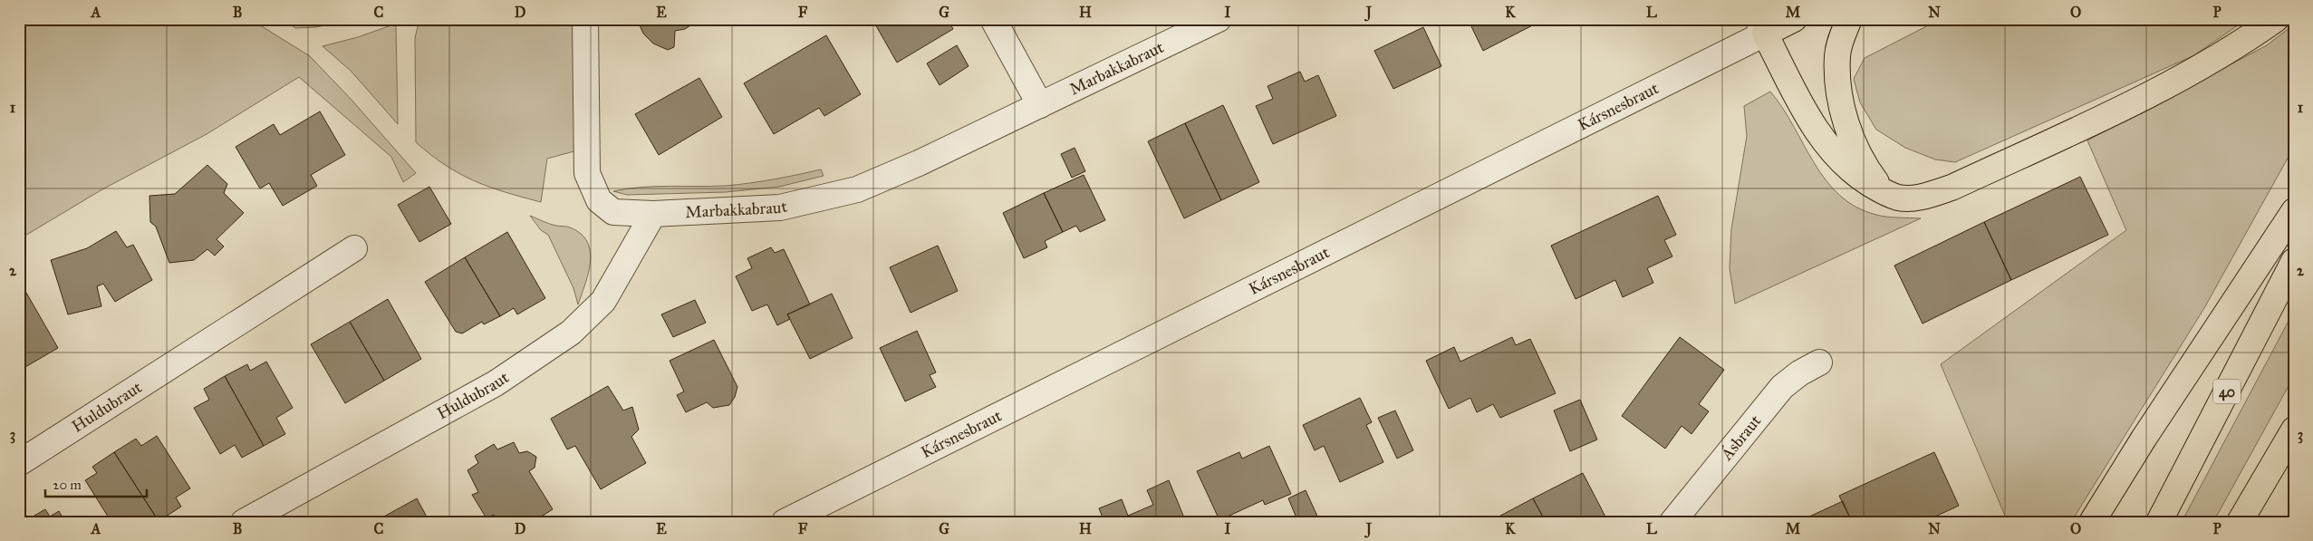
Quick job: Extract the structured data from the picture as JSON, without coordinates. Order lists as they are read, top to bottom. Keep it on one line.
{"streets":{"main road":["Kársnesbraut","40"],"street":["Marbakkabraut","Huldubraut","Ásbraut"]},"crossings":[["Marbakkabraut","Huldubraut"]],"scale_bar":"20 m","grid":{"columns":["A","B","C","D","E","F","G","H","I","J","K","L","M","N","O","P"],"rows":["1","2","3"]}}
